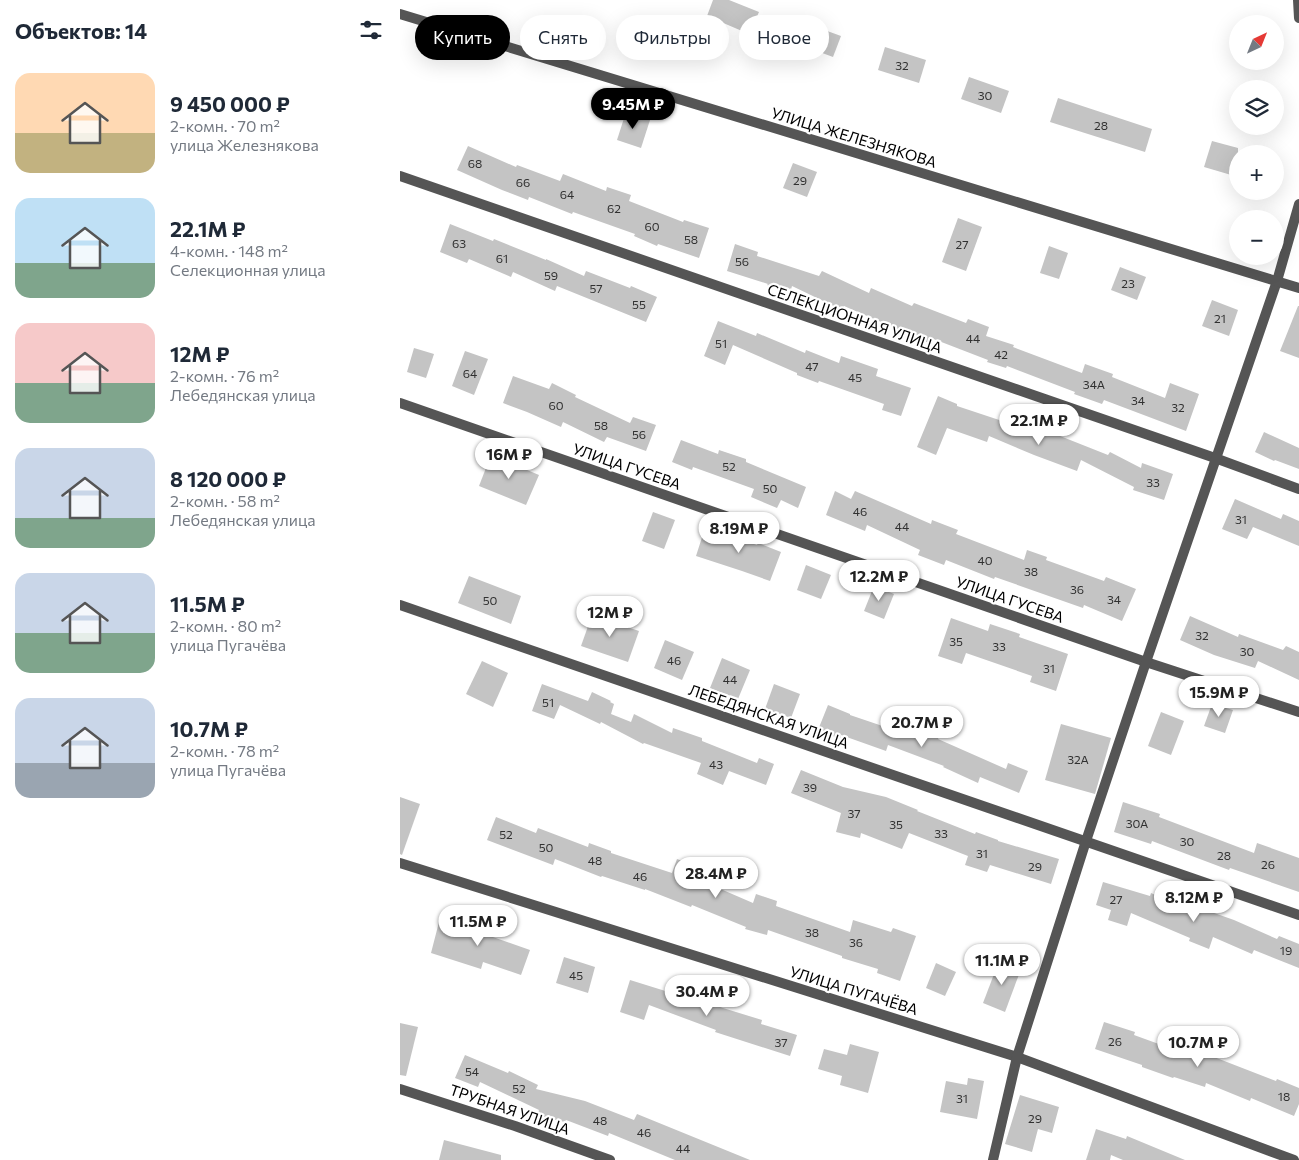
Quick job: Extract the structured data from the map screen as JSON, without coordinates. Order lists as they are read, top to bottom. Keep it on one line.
{"streets":{"street":["УЛИЦА ЖЕЛЕЗНЯКОВА","СЕЛЕКЦИОННАЯ УЛИЦА","УЛИЦА ГУСЕВА","ЛЕБЕДЯНСКАЯ УЛИЦА","УЛИЦА ПУГАЧЁВА","ТРУБНАЯ УЛИЦА"]},"house_numbers":["32","30","28","68","29","66","64","62","60","58","63","27","61","56","59","23","57","55","21","44","51","42","47","64","45","34А","34","60","32","58","56","52","33","50","46","31","44","40","38","36","34","50","32","35","33","30","46","31","44","51","32А","43","39","37","30А","35","33","52","30","50","31","28","48","26","29","46","27","38","36","19","45","26","37","54","52","18","31","29","48","46","44"],"north":"top right","page":{"heading":"Объектов: 14","map_buttons":["+","−"],"chip":["Купить","Снять","Фильтры","Новое"],"list":[{"name":"9 450 000 ₽","note":"2-комн. · 70 m² · улица Железнякова"},{"name":"22.1M ₽","note":"4-комн. · 148 m² · Селекционная улица"},{"name":"12M ₽","note":"2-комн. · 76 m² · Лебедянская улица"},{"name":"8 120 000 ₽","note":"2-комн. · 58 m² · Лебедянская улица"},{"name":"11.5M ₽","note":"2-комн. · 80 m² · улица Пугачёва"},{"name":"10.7M ₽","note":"2-комн. · 78 m² · улица Пугачёва"}],"price":["9.45M ₽","22.1M ₽","16M ₽","8.19M ₽","12.2M ₽","12M ₽","15.9M ₽","20.7M ₽","28.4M ₽","8.12M ₽","11.5M ₽","11.1M ₽","30.4M ₽","10.7M ₽"]}}
